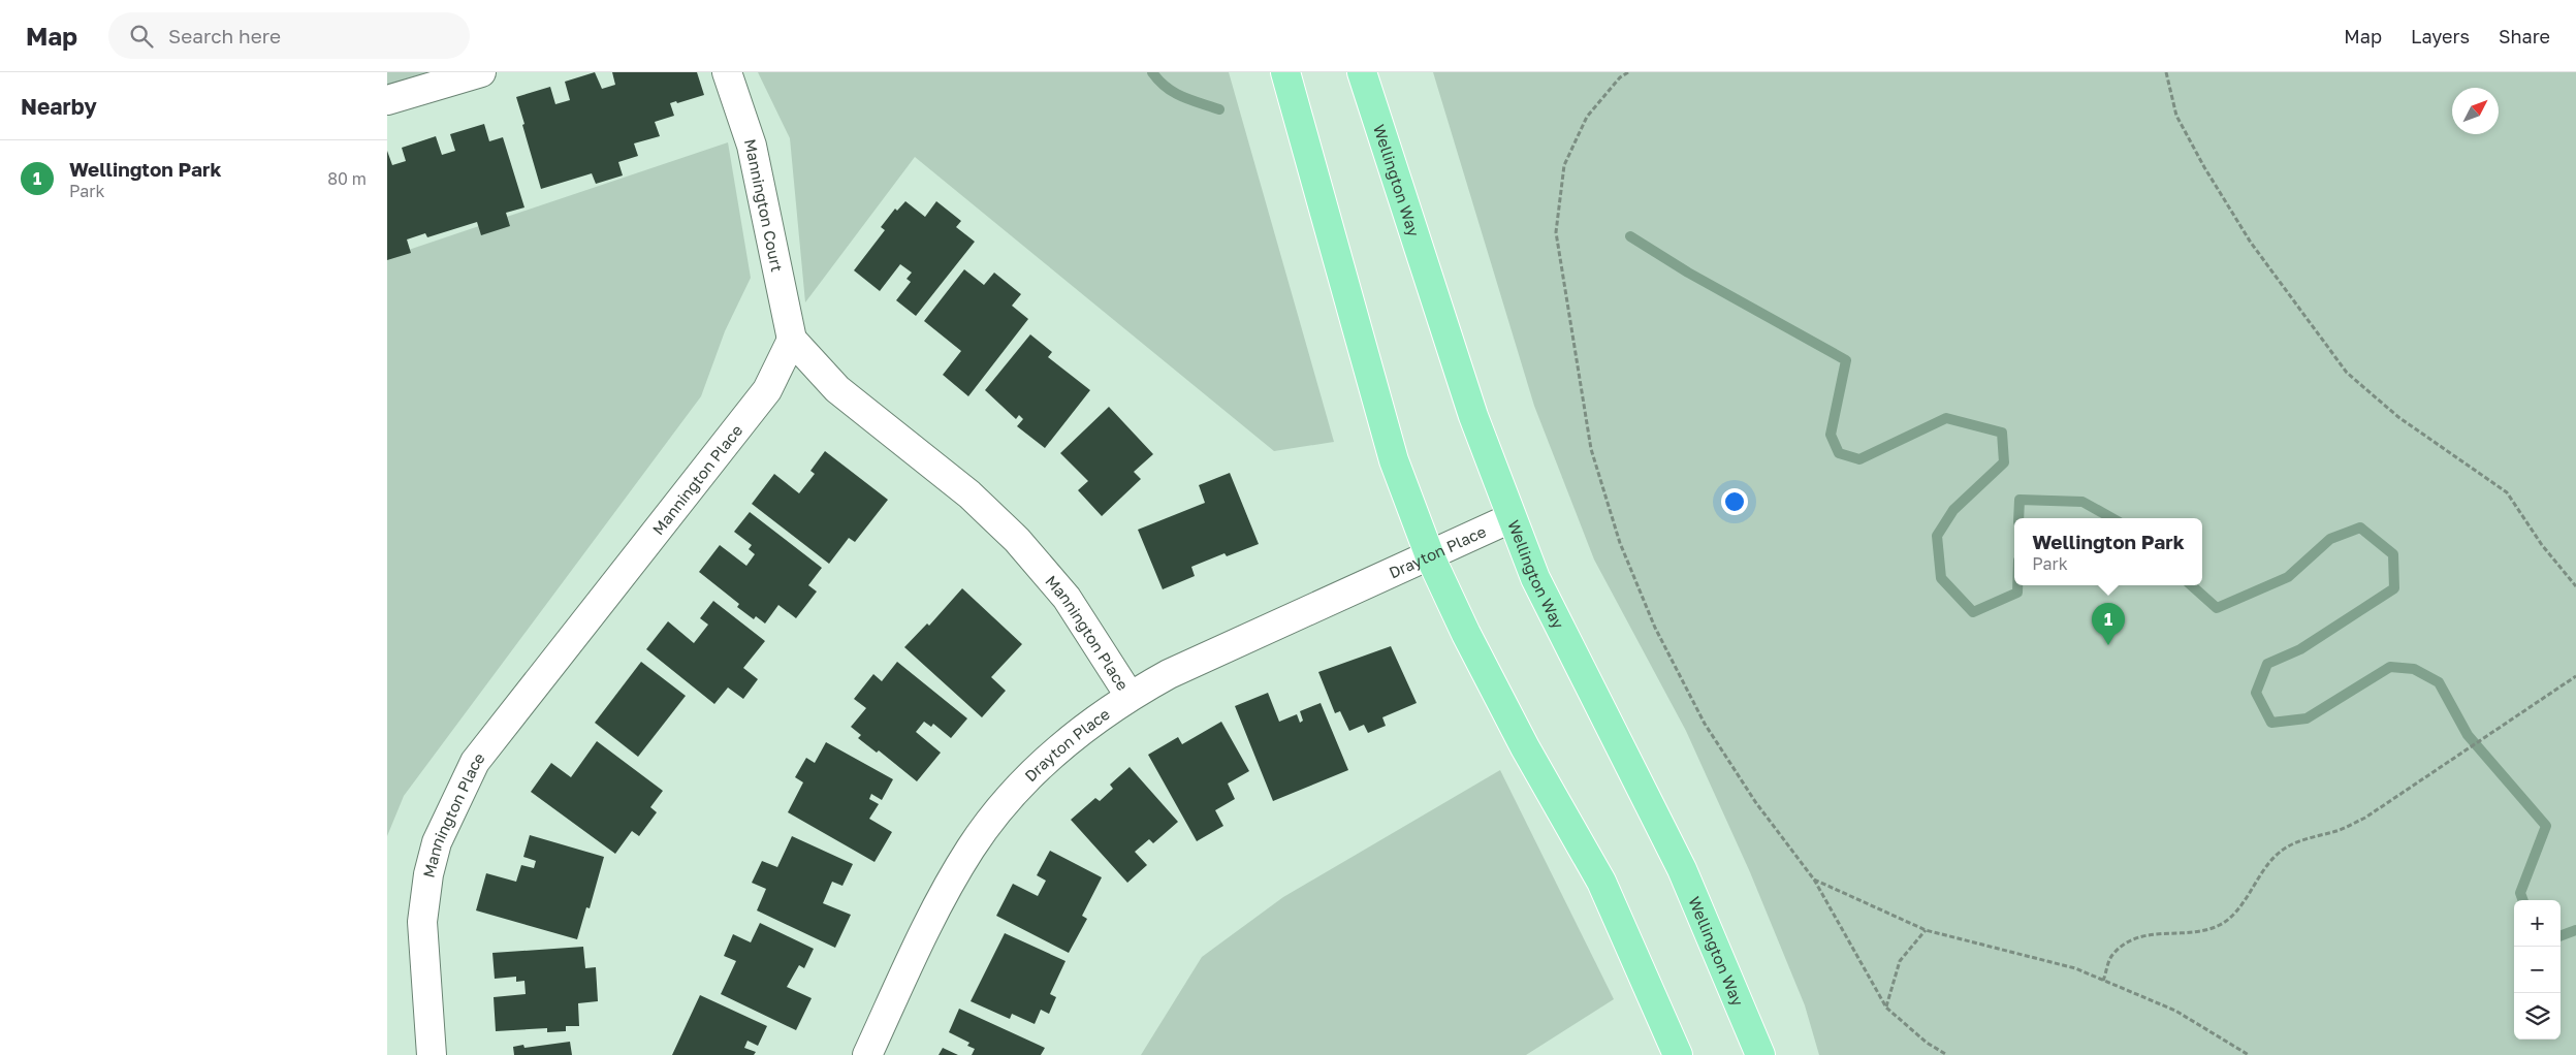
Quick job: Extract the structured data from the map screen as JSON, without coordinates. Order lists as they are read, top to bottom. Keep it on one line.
{"streets":{"main road":["Wellington Way"],"street":["Mannington Court","Mannington Place","Drayton Place"]},"crossings":[["Wellington Way","Drayton Place"],["Mannington Court","Mannington Place"],["Mannington Place","Drayton Place"]],"north":"top right","page":{"header":"Map","search":"Search here","nav":["Map","Layers","Share"],"heading":"Nearby","list":[{"mark":"1","name":"Wellington Park","note":"Park","value":"80 m"}],"popup":["Wellington Park","Park"],"pins":"1","map_buttons":["+","−"]}}
